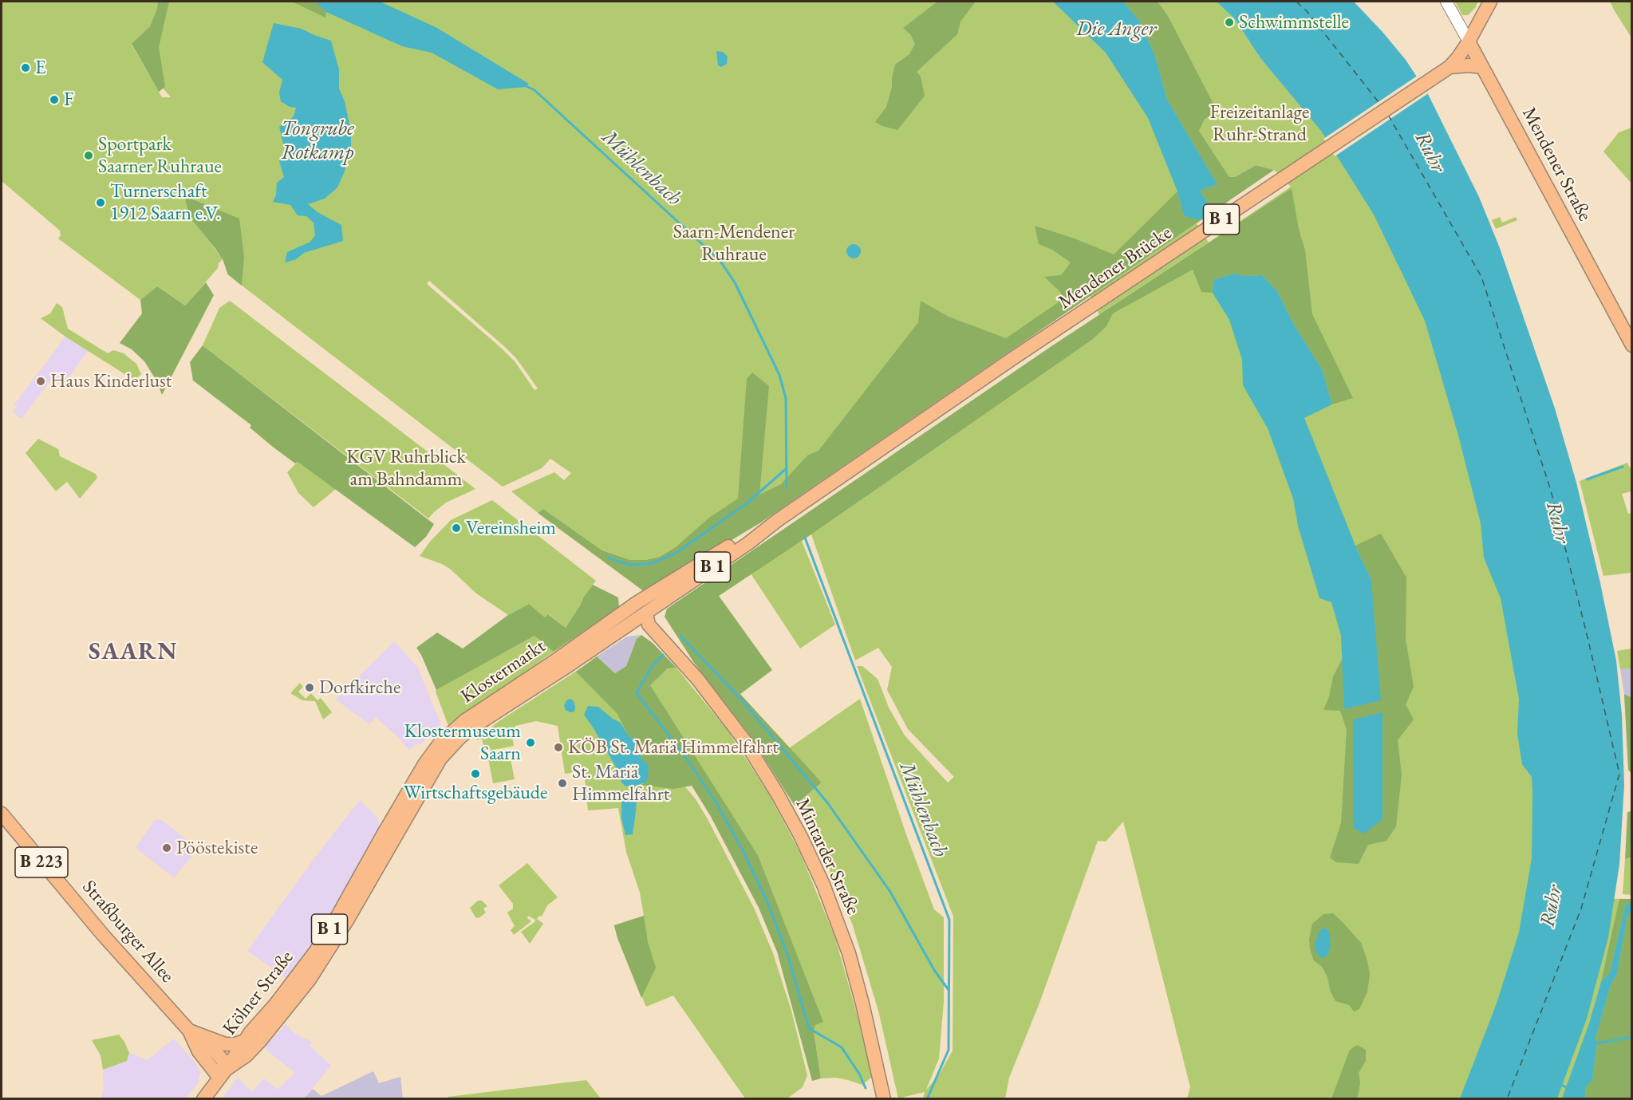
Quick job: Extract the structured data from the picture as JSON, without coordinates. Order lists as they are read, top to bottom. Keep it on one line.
{"streets":{"main road":["Mendener Straße","B 1","Mendener Brücke","Klostermarkt","Mintarder Straße","B 223","Straßburger Allee","Kölner Straße"]},"crossings":[["Mendener Straße","B 1"],["Mendener Straße","Mendener Brücke"],["B 1","Mendener Brücke"],["Mendener Brücke","Klostermarkt"],["Mendener Brücke","Mintarder Straße"],["Klostermarkt","Mintarder Straße"],["Klostermarkt","Kölner Straße"],["Straßburger Allee","Kölner Straße"]],"districts":["SAARN"],"water":["Die Anger","Tongrube Rotkamp","Ruhr","Mühlenbach"],"parks":["Freizeitanlage Ruhr-Strand","Saarn-Mendener Ruhraue","KGV Ruhrblick am Bahndamm"],"places":["Schwimmstelle","E","F","Sportpark Saarner Ruhraue","Turnerschaft 1912 Saarn e.V.","Haus Kinderlust","Vereinsheim","Dorfkirche","Klostermuseum Saarn","KÖB St. Mariä Himmelfahrt","Wirtschaftsgebäude","St. Mariä Himmelfahrt","Pööstekiste"]}
